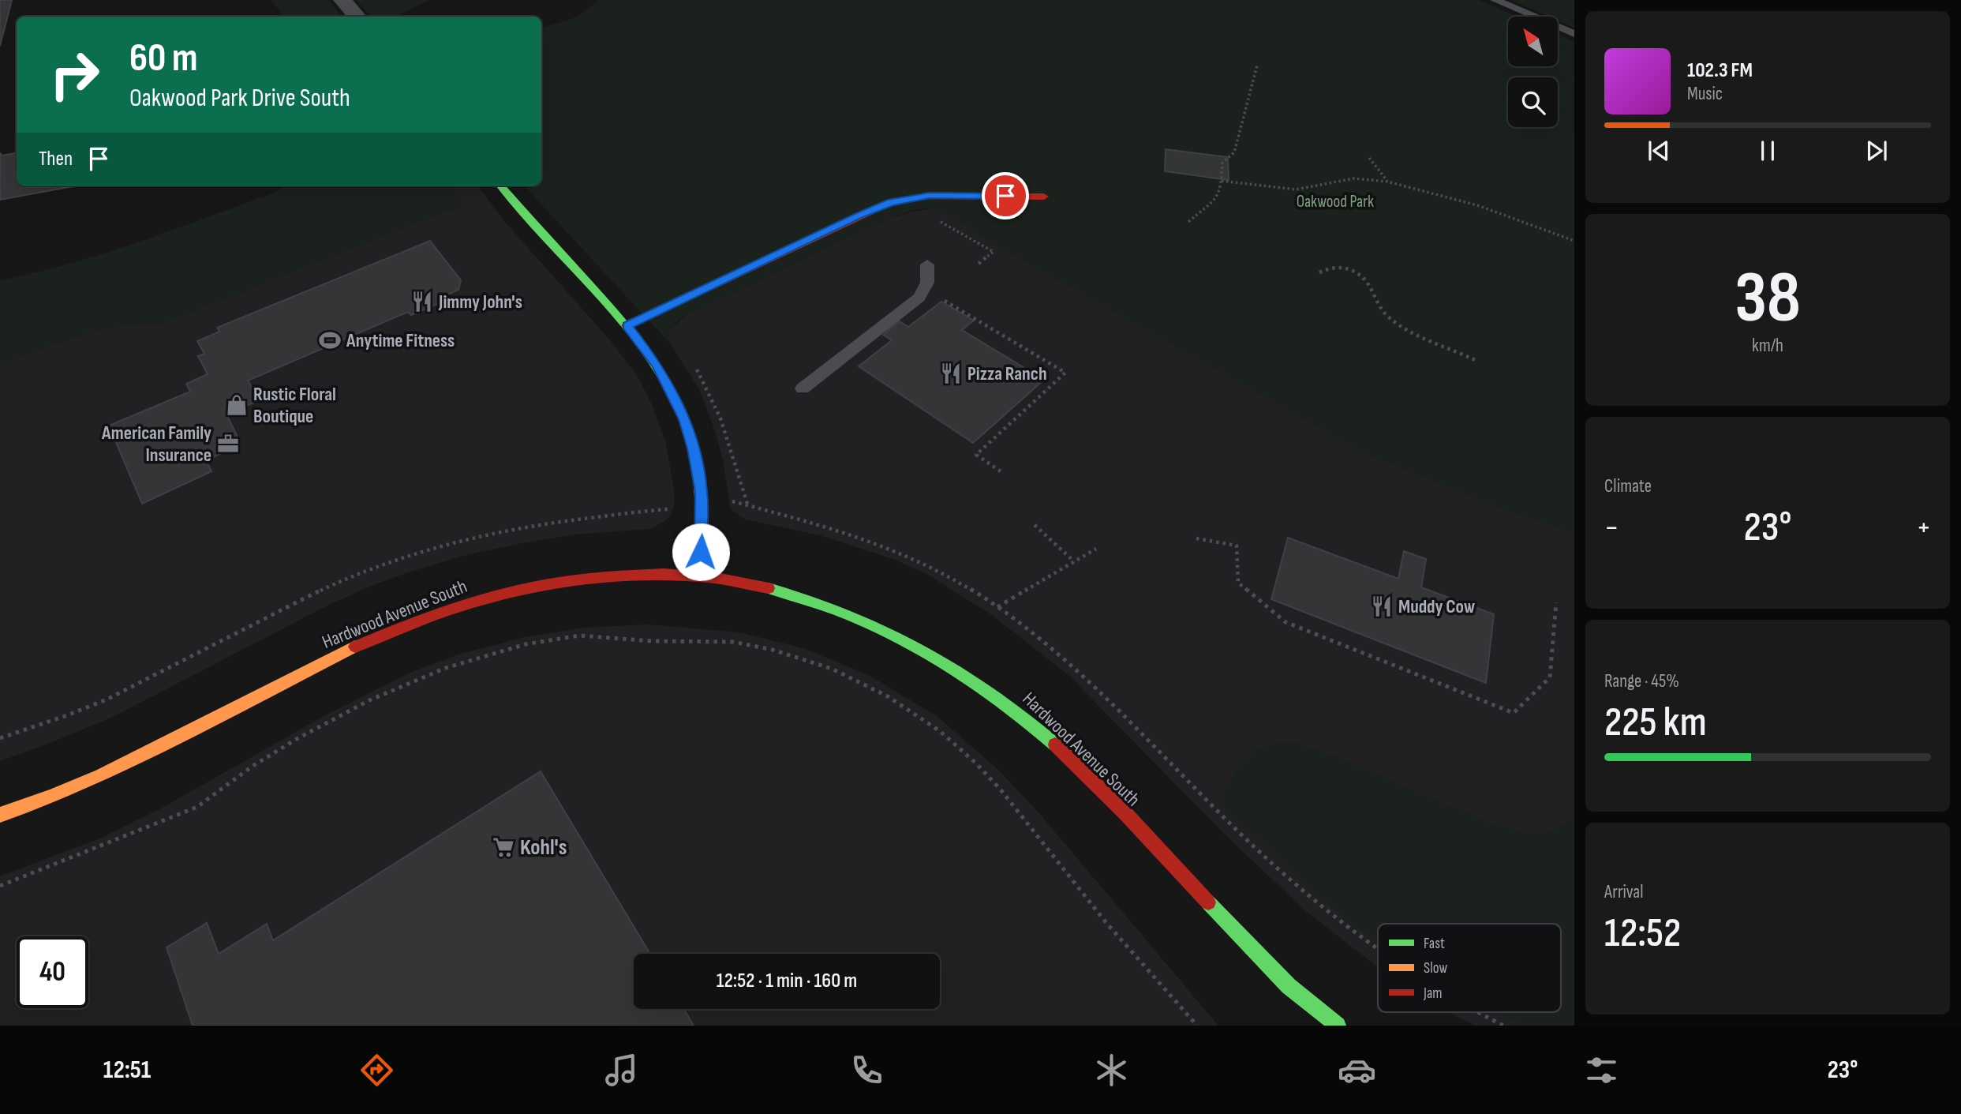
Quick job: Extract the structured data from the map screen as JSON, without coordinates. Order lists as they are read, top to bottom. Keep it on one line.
{"streets":{"street":["Hardwood Avenue South"]},"parks":["Oakwood Park"],"places":{"restaurant":["Jimmy John's","Pizza Ranch","Muddy Cow"],"sports":["Anytime Fitness"],"shop":["Rustic Floral Boutique"],"office":["American Family Insurance"],"supermarket":["Kohl's"]},"legend":["Fast","Slow","Jam"],"north":"top left","page":{"turn":["60 m","Oakwood Park Drive South"],"song":["102.3 FM","Music"],"then":"Then","tile":[["38","km/h"],"Climate",["Range · 45%","225 km"],["Arrival","12:52"]],"heat":["−","23°","+"],"limit":"40","trip":"12:52 · 1 min · 160 m","tabs":["12:51","23°"]}}
